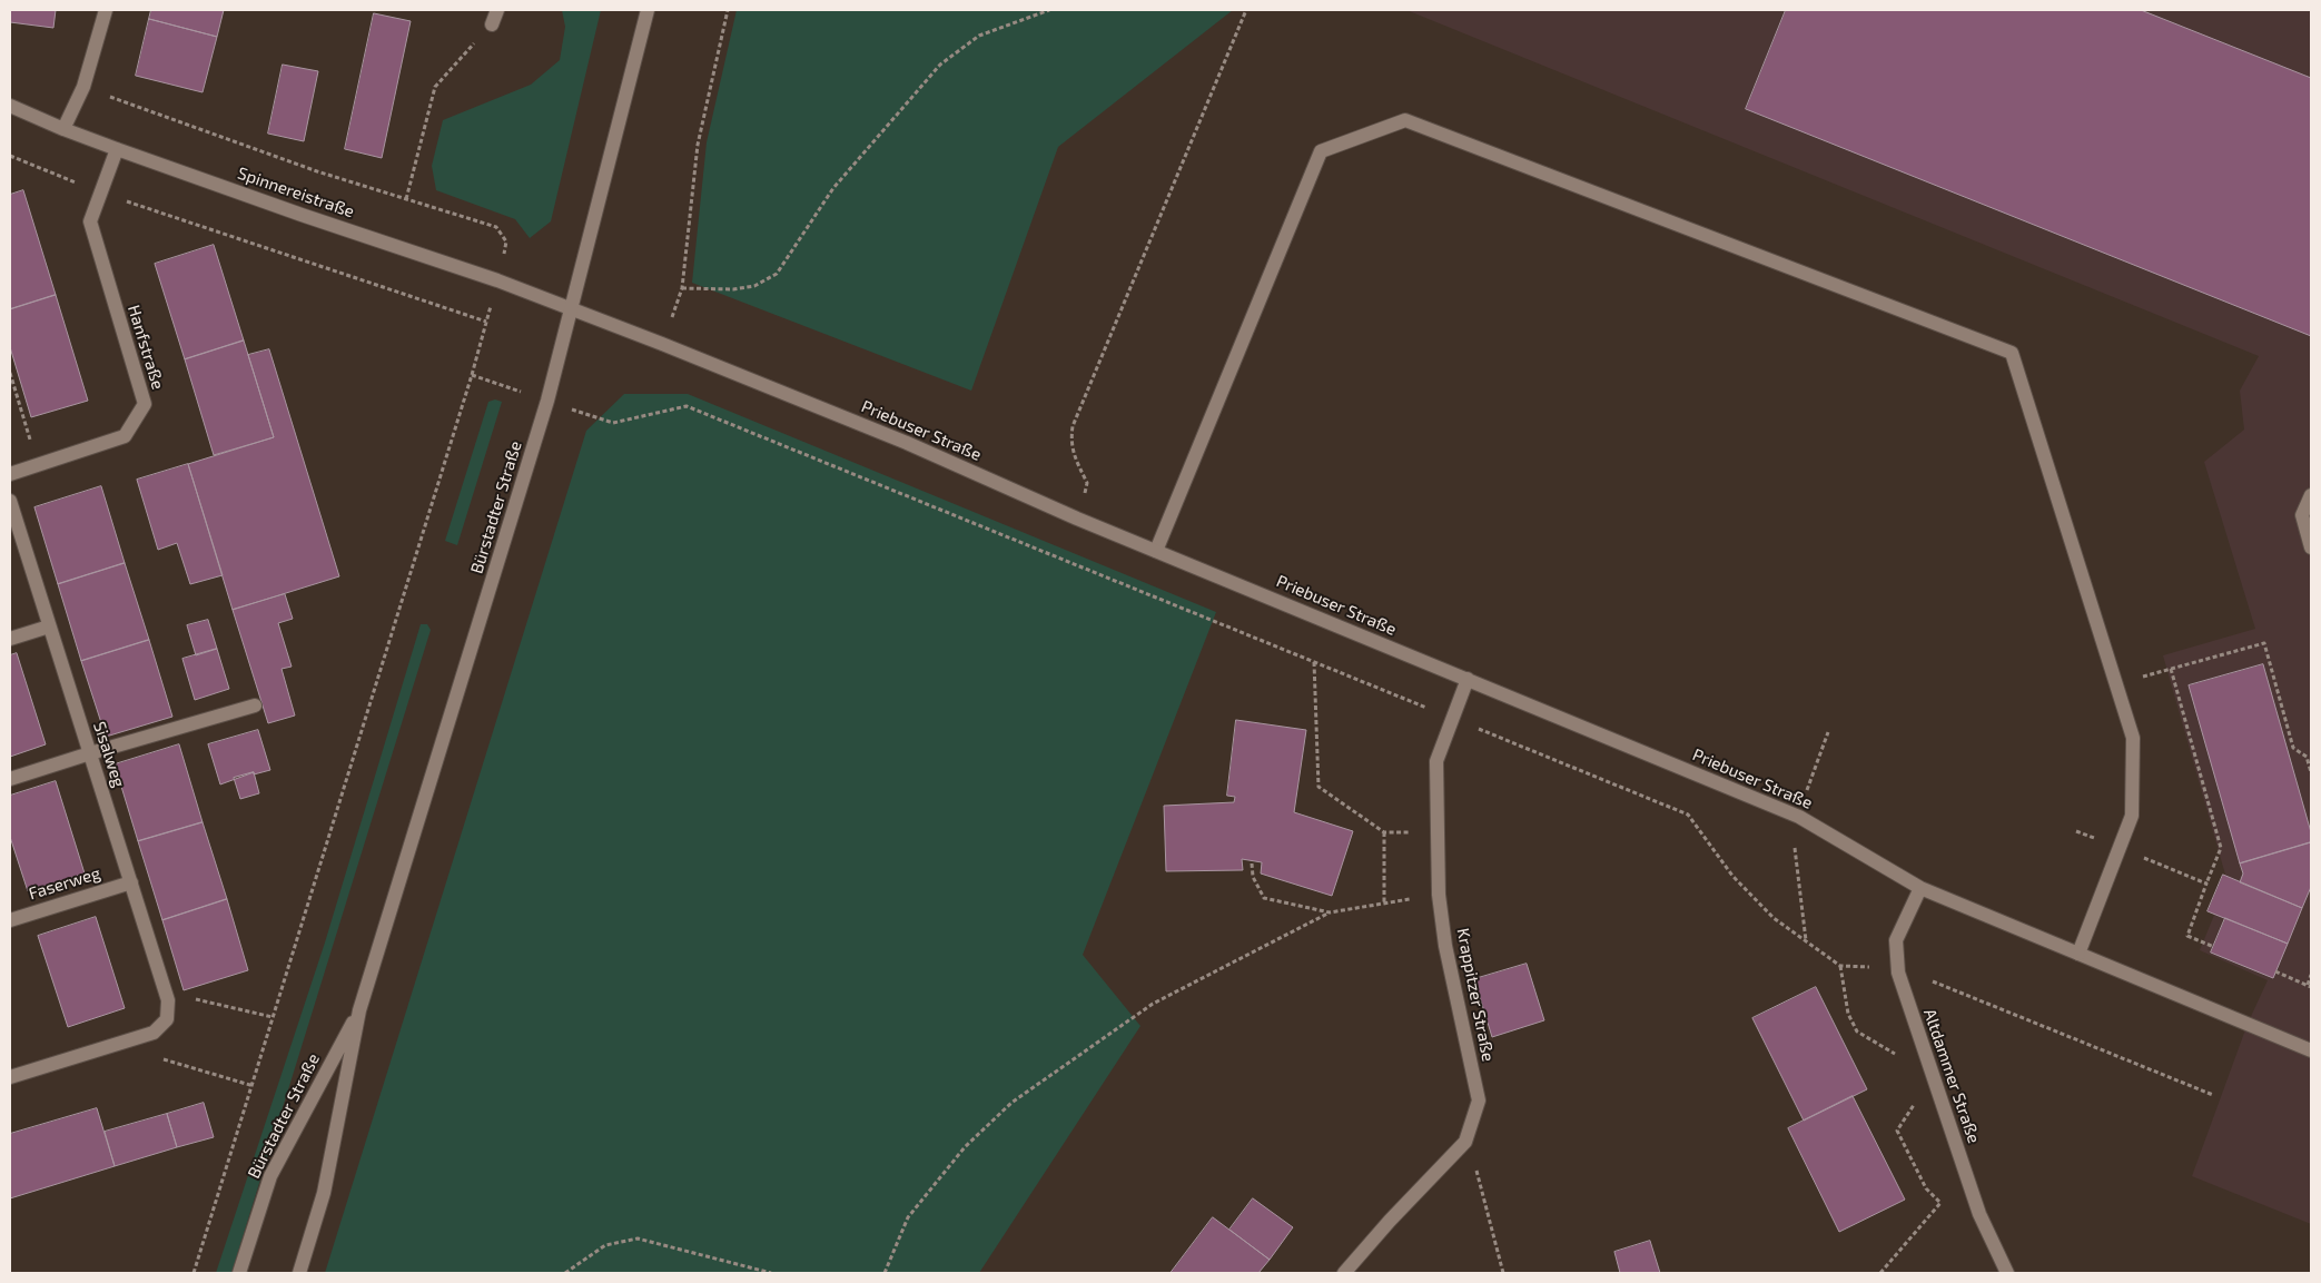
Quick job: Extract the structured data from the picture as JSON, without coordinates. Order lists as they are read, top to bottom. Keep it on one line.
{"streets":{"street":["Spinnereistraße","Hanfstraße","Priebuser Straße","Bürstadter Straße","Sisalweg","Faserweg","Krappitzer Straße","Altdammer Straße"]},"crossings":[["Spinnereistraße","Hanfstraße"],["Spinnereistraße","Priebuser Straße"],["Spinnereistraße","Bürstadter Straße"],["Priebuser Straße","Bürstadter Straße"],["Priebuser Straße","Krappitzer Straße"],["Priebuser Straße","Altdammer Straße"],["Sisalweg","Faserweg"]]}
